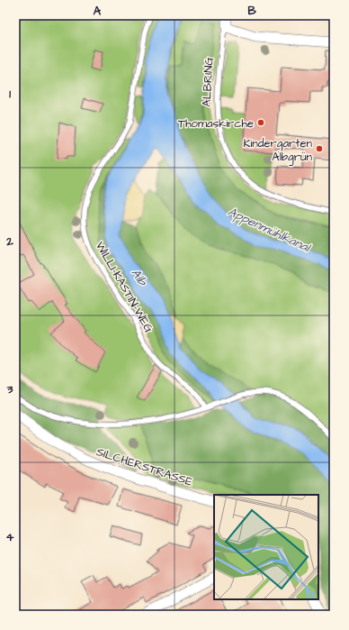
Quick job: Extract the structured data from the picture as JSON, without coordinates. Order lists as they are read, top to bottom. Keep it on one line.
{"streets":{"street":["ALBRING","SILCHERSTRASSE"],"lane":["WILLI-KASTIN-WEG"]},"water":["Appenmühlkanal","Alb"],"places":["Thomaskirche","Kindergarten Albgrün"],"grid":{"columns":["A","B"],"rows":["1","2","3","4"]}}
